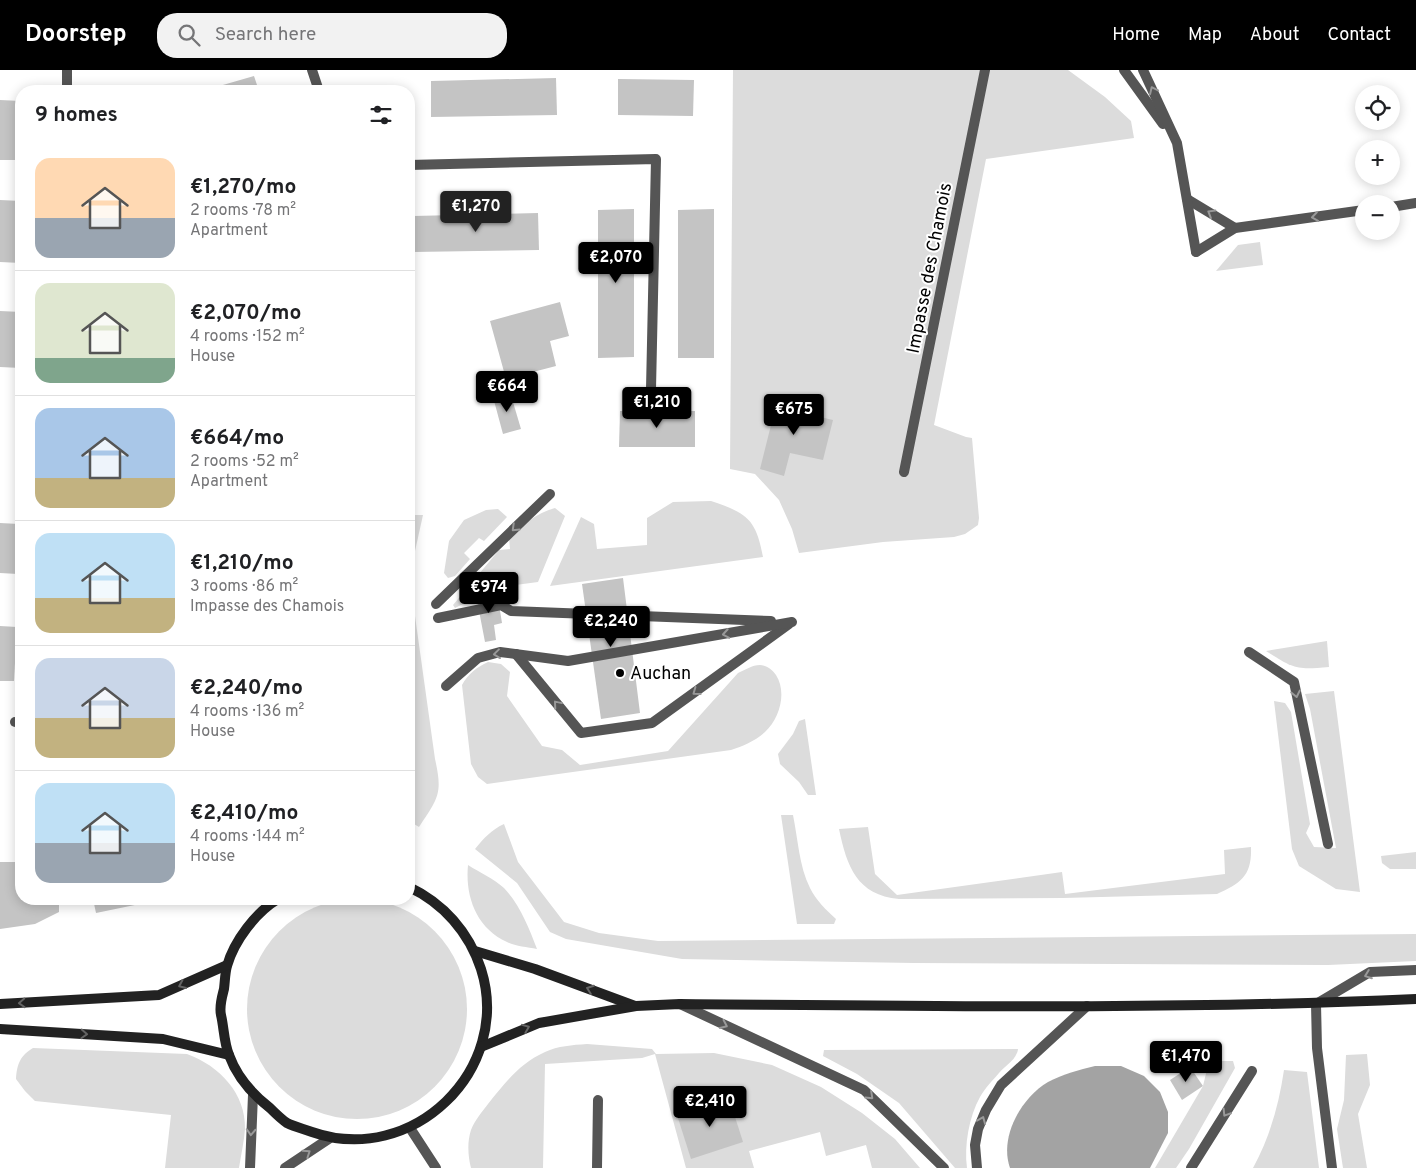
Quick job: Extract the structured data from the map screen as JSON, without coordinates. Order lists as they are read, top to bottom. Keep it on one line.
{"streets":{"street":["Impasse des Chamois"]},"places":["Auchan"],"page":{"header":"Doorstep","search":"Search here","nav":["Home","Map","About","Contact"],"map_buttons":["+","−"],"heading":"9 homes","list":[{"name":"€1,270/mo","note":"2 rooms · 78 m² · Apartment"},{"name":"€2,070/mo","note":"4 rooms · 152 m² · House"},{"name":"€664/mo","note":"2 rooms · 52 m² · Apartment"},{"name":"€1,210/mo","note":"3 rooms · 86 m² · Impasse des Chamois"},{"name":"€2,240/mo","note":"4 rooms · 136 m² · House"},{"name":"€2,410/mo","note":"4 rooms · 144 m² · House"}],"price":["€1,270","€2,070","€664","€1,210","€675","€974","€2,240","€1,470","€2,410"]}}
